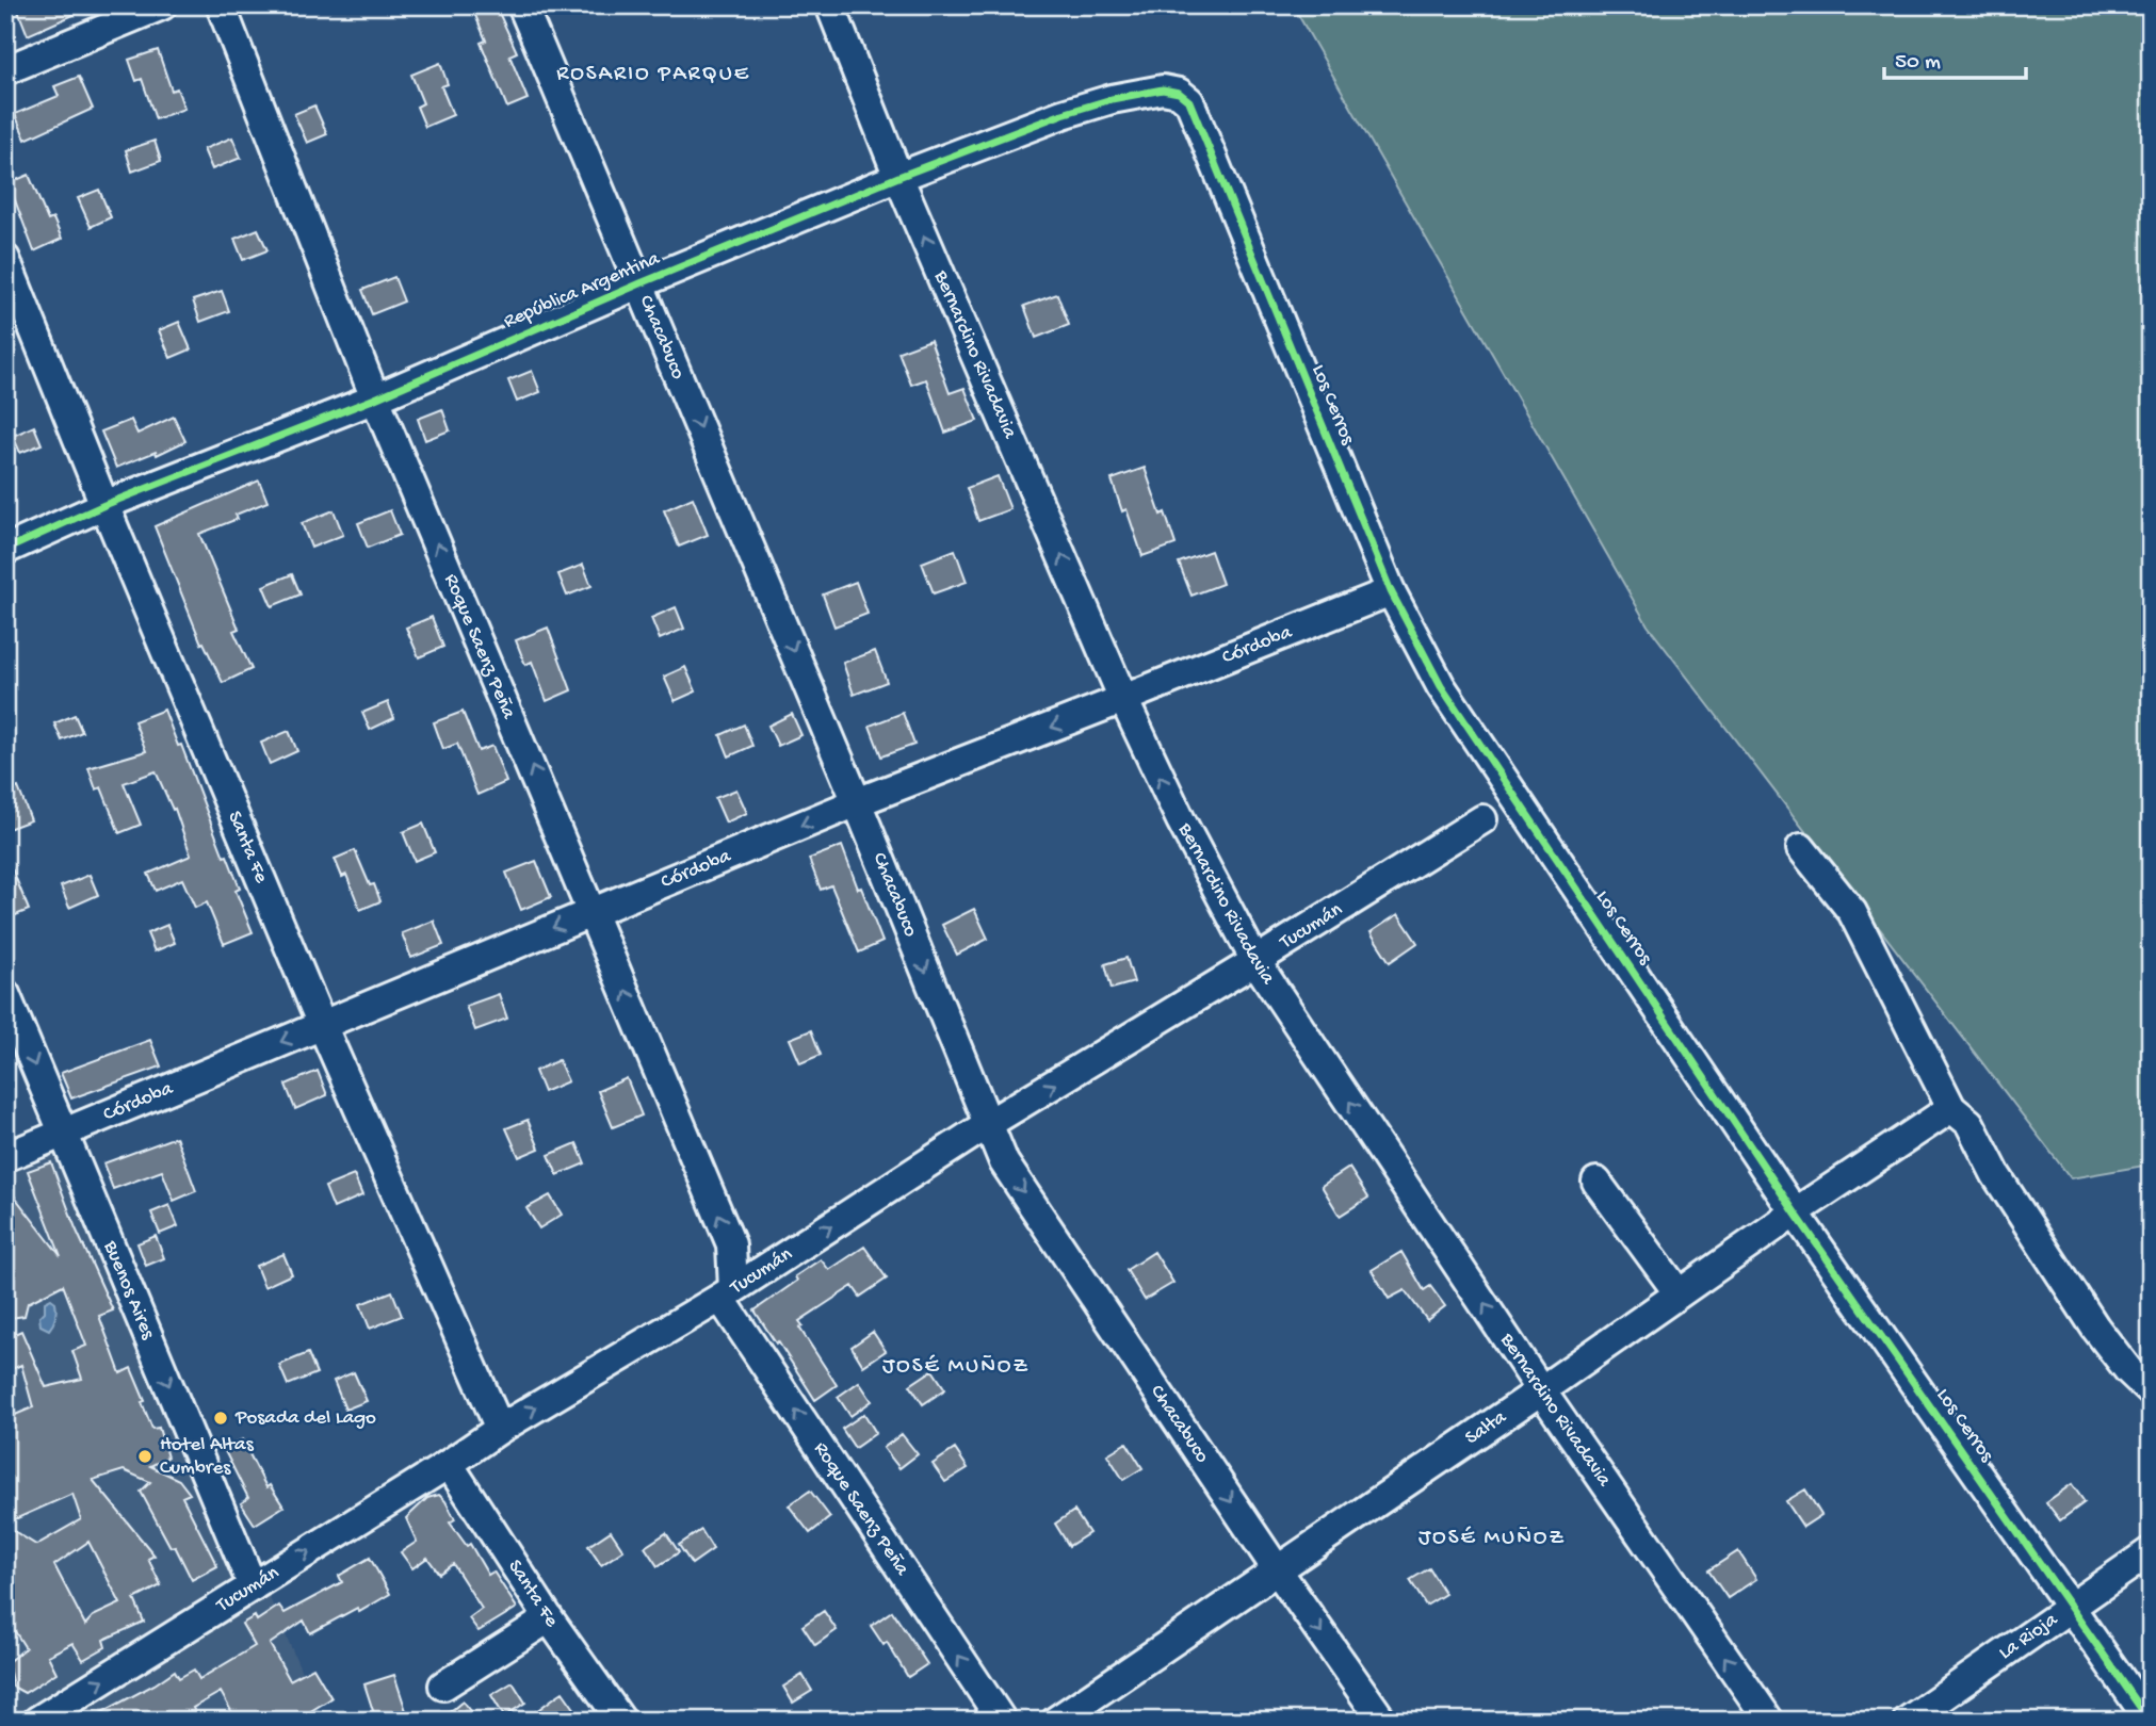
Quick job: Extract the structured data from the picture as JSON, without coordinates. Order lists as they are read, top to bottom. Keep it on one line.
{"streets":{"street":["República Argentina","Chacabuco","Bernardino Rivadavia","Los Cerros","Córdoba","Roque Saenz Peña","Santa Fe","Tucumán","Buenos Aires","Salta","La Rioja"]},"crossings":[["República Argentina","Chacabuco"],["República Argentina","Bernardino Rivadavia"],["República Argentina","Los Cerros"],["República Argentina","Roque Saenz Peña"],["República Argentina","Santa Fe"],["Chacabuco","Córdoba"],["Chacabuco","Tucumán"],["Chacabuco","Salta"],["Bernardino Rivadavia","Córdoba"],["Bernardino Rivadavia","Tucumán"],["Bernardino Rivadavia","Salta"],["Los Cerros","Córdoba"],["Los Cerros","Salta"],["Los Cerros","La Rioja"],["Córdoba","Roque Saenz Peña"],["Córdoba","Santa Fe"],["Córdoba","Buenos Aires"],["Roque Saenz Peña","Tucumán"],["Santa Fe","Tucumán"],["Tucumán","Buenos Aires"]],"one_way":["Chacabuco","Bernardino Rivadavia","Córdoba","Roque Saenz Peña","Tucumán","Buenos Aires"],"districts":["ROSARIO PARQUE","JOSÉ MUÑOZ","JOSÉ MUÑOZ"],"places":["Posada del Lago","Hotel Altas Cumbres"],"scale_bar":"50 m"}
